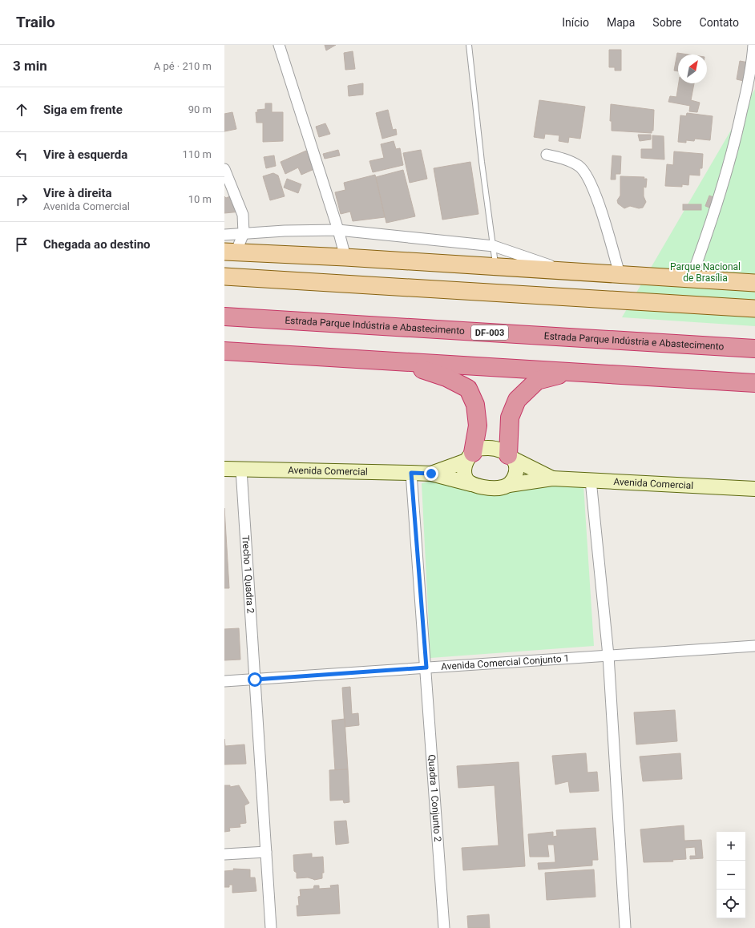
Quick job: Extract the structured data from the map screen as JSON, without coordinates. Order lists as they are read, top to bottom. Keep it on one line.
{"streets":{"highway":["Estrada Parque Indústria e Abastecimento","DF-003"],"street":["Avenida Comercial","Trecho 1 Quadra 2","Avenida Comercial Conjunto 1","Quadra 1 Conjunto 2"]},"crossings":[["Avenida Comercial","Trecho 1 Quadra 2"],["Avenida Comercial","Quadra 1 Conjunto 2"],["Trecho 1 Quadra 2","Avenida Comercial Conjunto 1"],["Avenida Comercial Conjunto 1","Quadra 1 Conjunto 2"]],"parks":["Parque Nacional de Brasília"],"north":"top right","page":{"header":"Trailo","nav":["Início","Mapa","Sobre","Contato"],"heading":["3 min","A pé · 210 m"],"list":[["Siga em frente","90 m"],["Vire à esquerda","110 m"],["Vire à direita","Avenida Comercial","10 m"],"Chegada ao destino"],"map_buttons":["+","−"]}}
